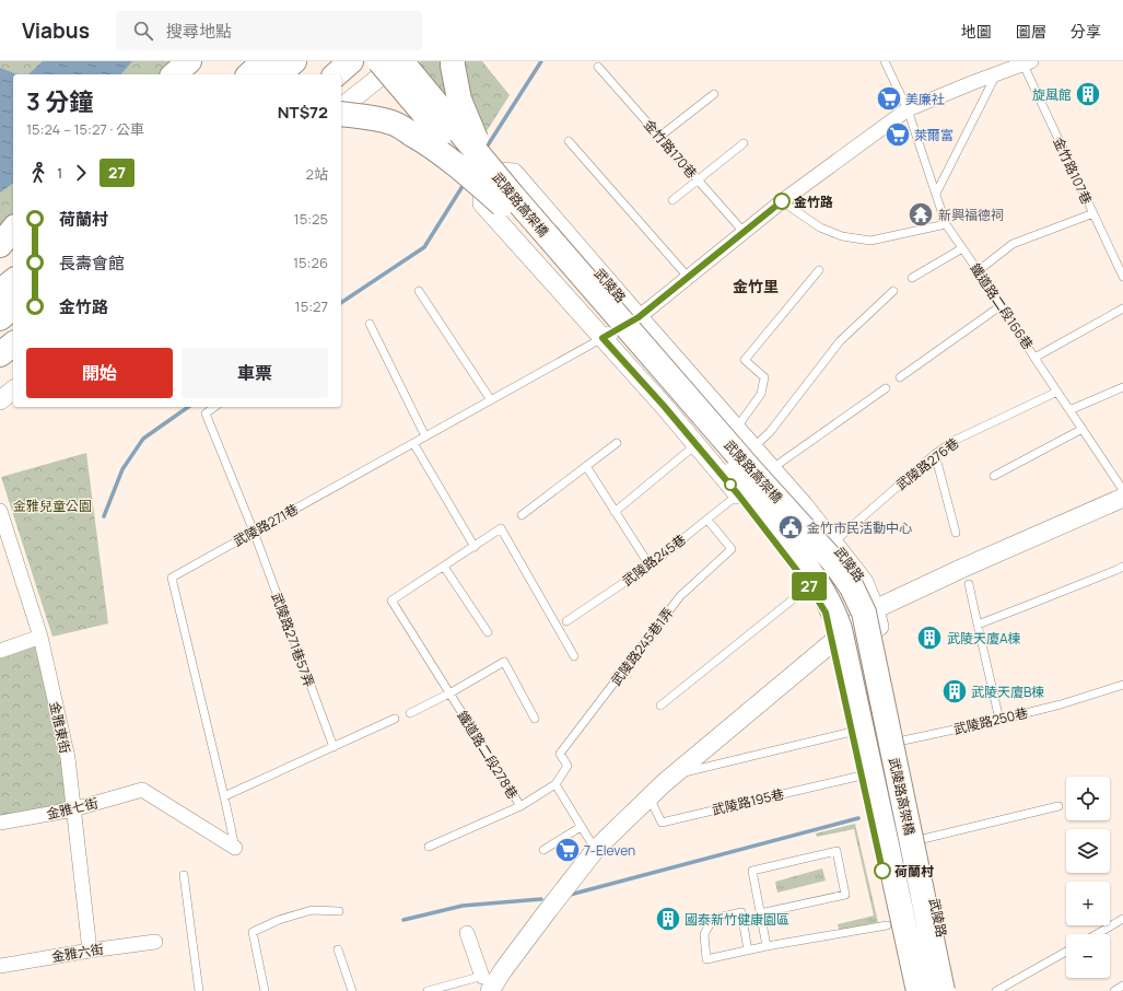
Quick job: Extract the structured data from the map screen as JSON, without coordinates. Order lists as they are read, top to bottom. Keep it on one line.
{"streets":{"highway":["武陵路高架橋"],"street":["武陵路","金雅東街","金雅七街","金雅六街"],"lane":["金竹路170巷","金竹路107巷","鐵道路二段166巷","武陵路276巷","武陵路271巷","武陵路245巷","武陵路271巷57弄","武陵路245巷1弄","武陵路250巷","鐵道路二段278巷","武陵路195巷"]},"crossings":[["武陵路高架橋","武陵路"],["武陵路高架橋","武陵路245巷"],["武陵路","武陵路276巷"],["武陵路","武陵路271巷"],["武陵路","武陵路245巷"],["武陵路","武陵路250巷"],["武陵路","武陵路195巷"],["鐵道路二段166巷","武陵路276巷"],["武陵路271巷","武陵路271巷57弄"],["武陵路271巷","金雅七街"],["武陵路245巷","武陵路245巷1弄"],["武陵路245巷1弄","鐵道路二段278巷"],["金雅東街","金雅七街"],["金雅東街","金雅六街"]],"districts":["金竹里"],"parks":["金雅兒童公園"],"places":{"building":["旋風館","武陵天廈A棟","武陵天廈B棟","國泰新竹健康園區"],"supermarket":["美廉社","萊爾富","7-Eleven"],"other":["金竹路","荷蘭村"],"temple":["新興福德祠"],"public building":["金竹市民活動中心"]},"lines":["bus line 27"],"page":{"header":"Viabus","search":"搜尋地點","nav":["地圖","圖層","分享"],"on_map":"27","heading":["3 分鐘","15:24 – 15:27 · 公車","NT$72"],"legs":["1","27","2站"],"list":[{"name":"荷蘭村","value":"15:25"},{"name":"長壽會館","value":"15:26"},{"name":"金竹路","value":"15:27"}],"buttons":["開始","車票"],"map_buttons":["+","−"]}}
